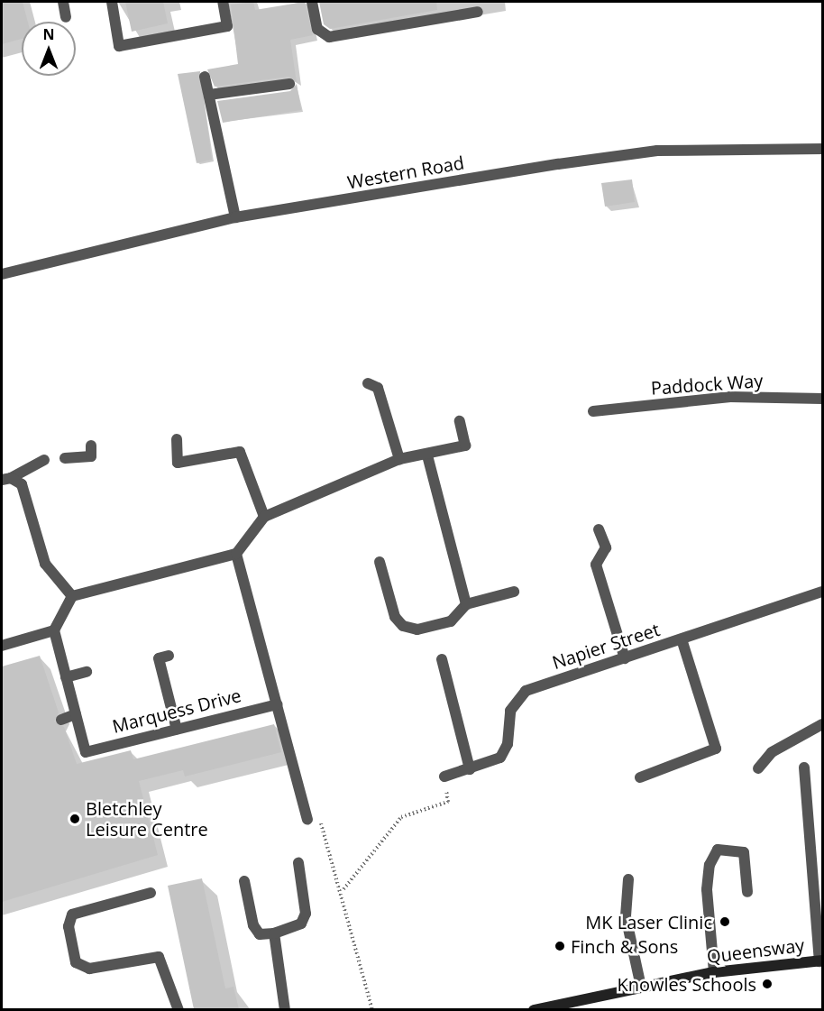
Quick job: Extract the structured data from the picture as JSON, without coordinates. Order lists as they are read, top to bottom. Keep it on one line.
{"streets":{"street":["Western Road","Paddock Way","Napier Street","Marquess Drive","Queensway"]},"places":["Bletchley Leisure Centre","MK Laser Clinic","Finch & Sons","Knowles Schools"],"north":"top"}
